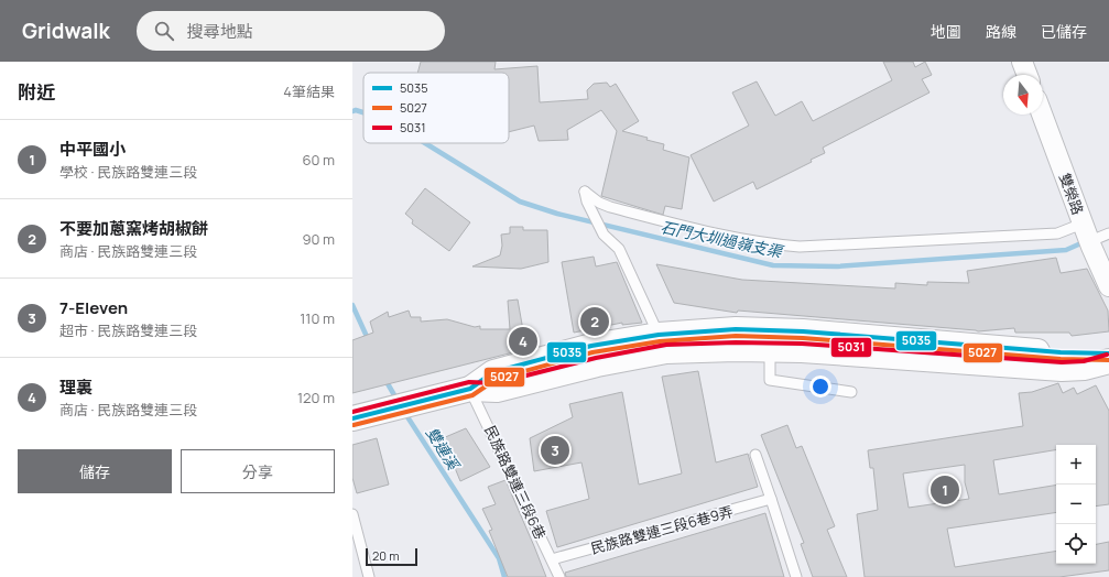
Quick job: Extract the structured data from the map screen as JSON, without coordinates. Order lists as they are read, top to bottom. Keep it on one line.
{"streets":{"street":["雙榮路"],"lane":["民族路雙連三段6巷","民族路雙連三段6巷9弄"]},"crossings":[["民族路雙連三段6巷","民族路雙連三段6巷9弄"]],"water":["石門大圳過嶺支渠","雙連溪"],"lines":["transit line 5035","transit line 5027","transit line 5031"],"legend":["5035","5027","5031"],"scale_bar":"20 m","north":"bottom","page":{"header":"Gridwalk","search":"搜尋地點","nav":["地圖","路線","已儲存"],"heading":["附近","4筆結果"],"list":[{"mark":"1","name":"中平國小","note":"學校 · 民族路雙連三段","value":"60 m"},{"mark":"2","name":"不要加蔥窯烤胡椒餅","note":"商店 · 民族路雙連三段","value":"90 m"},{"mark":"3","name":"7-Eleven","note":"超市 · 民族路雙連三段","value":"110 m"},{"mark":"4","name":"理裏","note":"商店 · 民族路雙連三段","value":"120 m"}],"pins":["2","4","3","1"],"buttons":["儲存","分享"],"map_buttons":["+","−"],"scale":"20 m"}}
